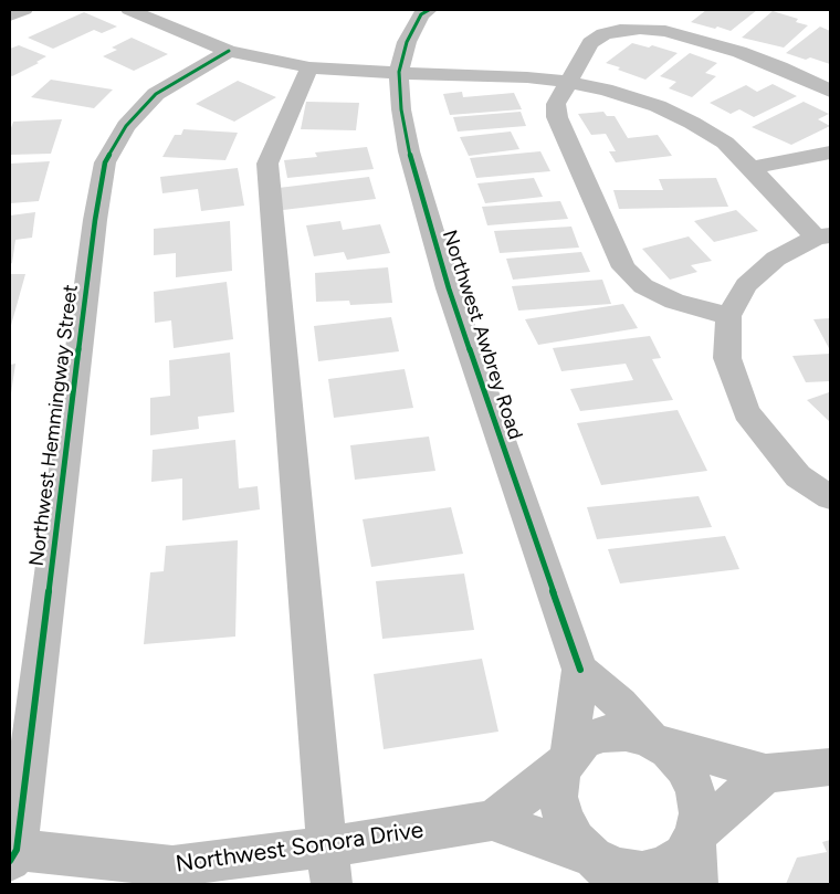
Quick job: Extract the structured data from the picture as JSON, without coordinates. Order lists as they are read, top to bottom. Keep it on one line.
{"streets":{"street":["Northwest Awbrey Road","Northwest Hemmingway Street","Northwest Sonora Drive"]},"crossings":[["Northwest Awbrey Road","Northwest Sonora Drive"],["Northwest Hemmingway Street","Northwest Sonora Drive"]]}
